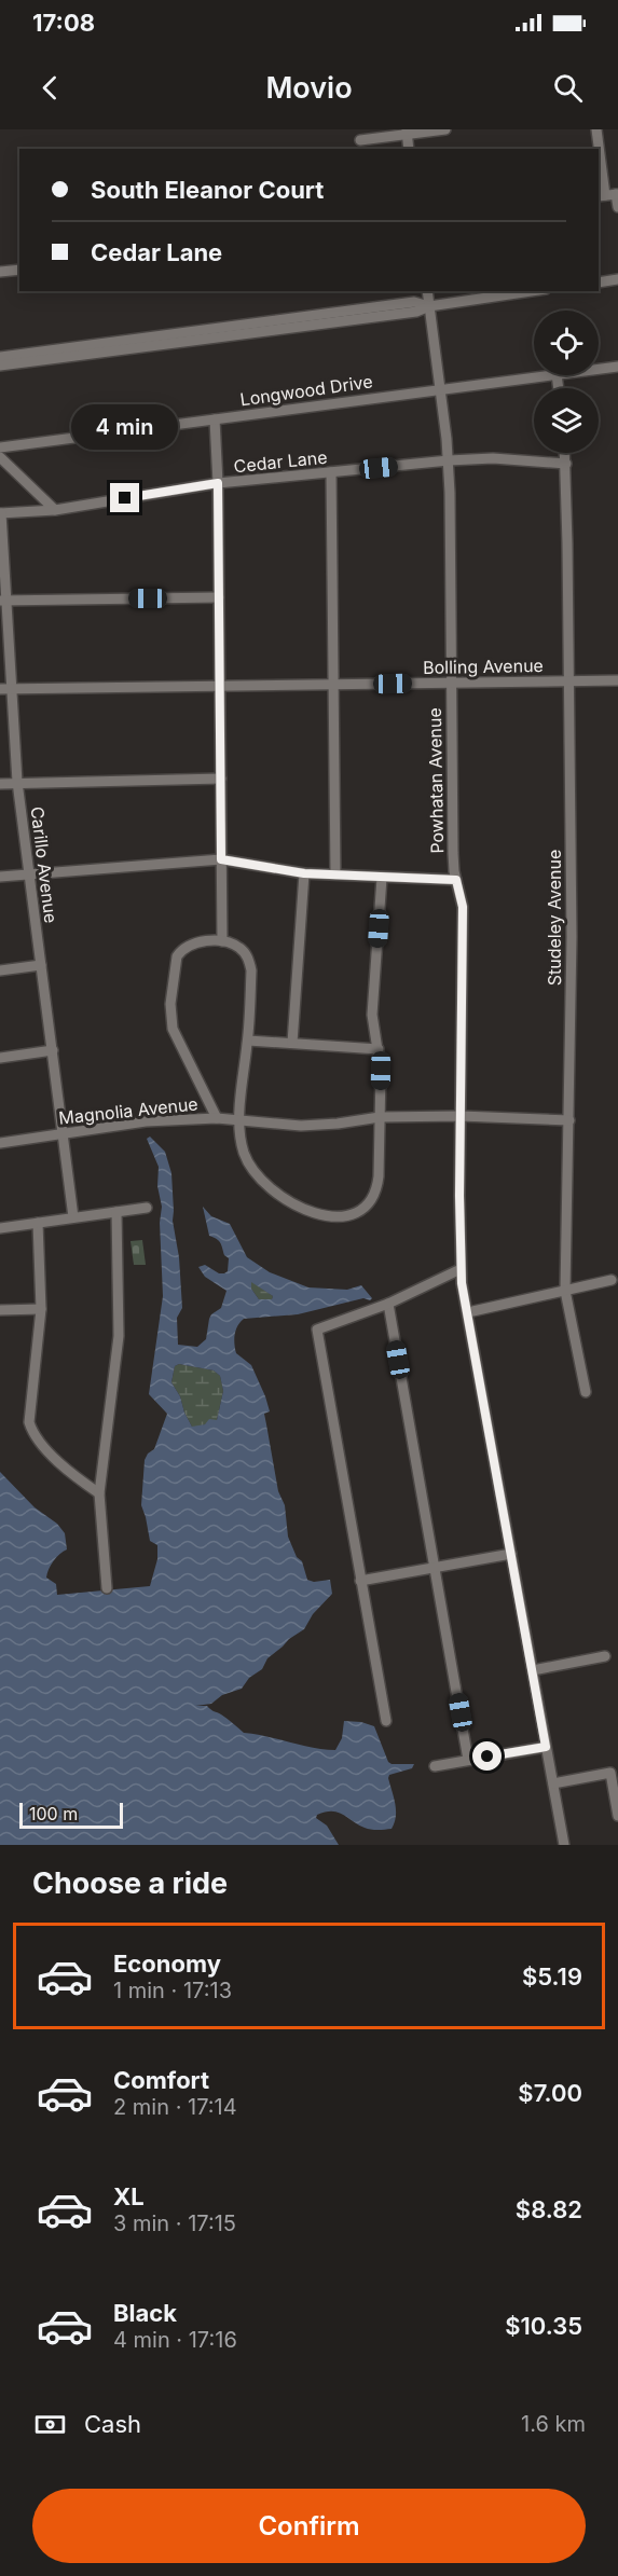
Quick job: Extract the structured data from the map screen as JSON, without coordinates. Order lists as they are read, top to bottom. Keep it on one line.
{"streets":{"street":["Longwood Drive","Cedar Lane","Bolling Avenue","Powhatan Avenue","Carillo Avenue","Studeley Avenue","Magnolia Avenue"]},"crossings":[["Longwood Drive","Powhatan Avenue"],["Cedar Lane","Powhatan Avenue"],["Cedar Lane","Carillo Avenue"],["Cedar Lane","Studeley Avenue"],["Bolling Avenue","Powhatan Avenue"],["Bolling Avenue","Carillo Avenue"],["Bolling Avenue","Studeley Avenue"],["Powhatan Avenue","Magnolia Avenue"],["Carillo Avenue","Magnolia Avenue"],["Studeley Avenue","Magnolia Avenue"]],"scale_bar":"100 m","page":{"status":"17:08","header":"Movio","banner":["South Eleanor Court","Cedar Lane"],"bubble":"4 min","scale":"100 m","heading":"Choose a ride","list":[{"name":"Economy","note":"1 min · 17:13","value":"$5.19"},{"name":"Comfort","note":"2 min · 17:14","value":"$7.00"},{"name":"XL","note":"3 min · 17:15","value":"$8.82"},{"name":"Black","note":"4 min · 17:16","value":"$10.35"}],"pay":["Cash","1.6 km"],"buttons":"Confirm"}}
